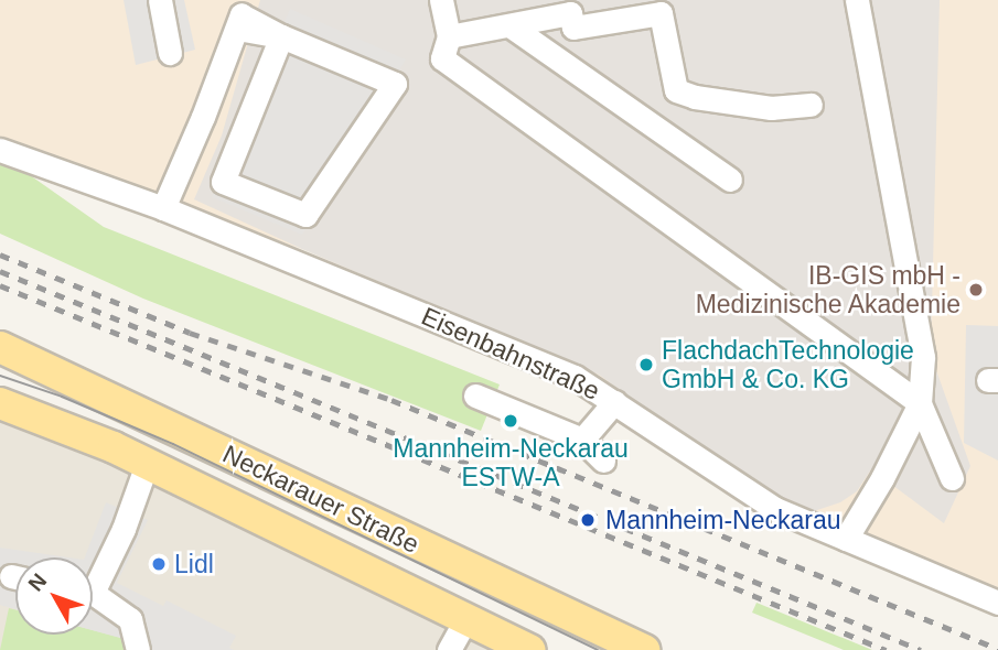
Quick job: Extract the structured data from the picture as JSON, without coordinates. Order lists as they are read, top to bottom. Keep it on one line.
{"streets":{"main road":["Neckarauer Straße"],"street":["Eisenbahnstraße"]},"places":["IB-GIS mbH - Medizinische Akademie","FlachdachTechnologie GmbH & Co. KG","Mannheim-Neckarau ESTW-A","Mannheim-Neckarau","Lidl"],"north":"top left"}
